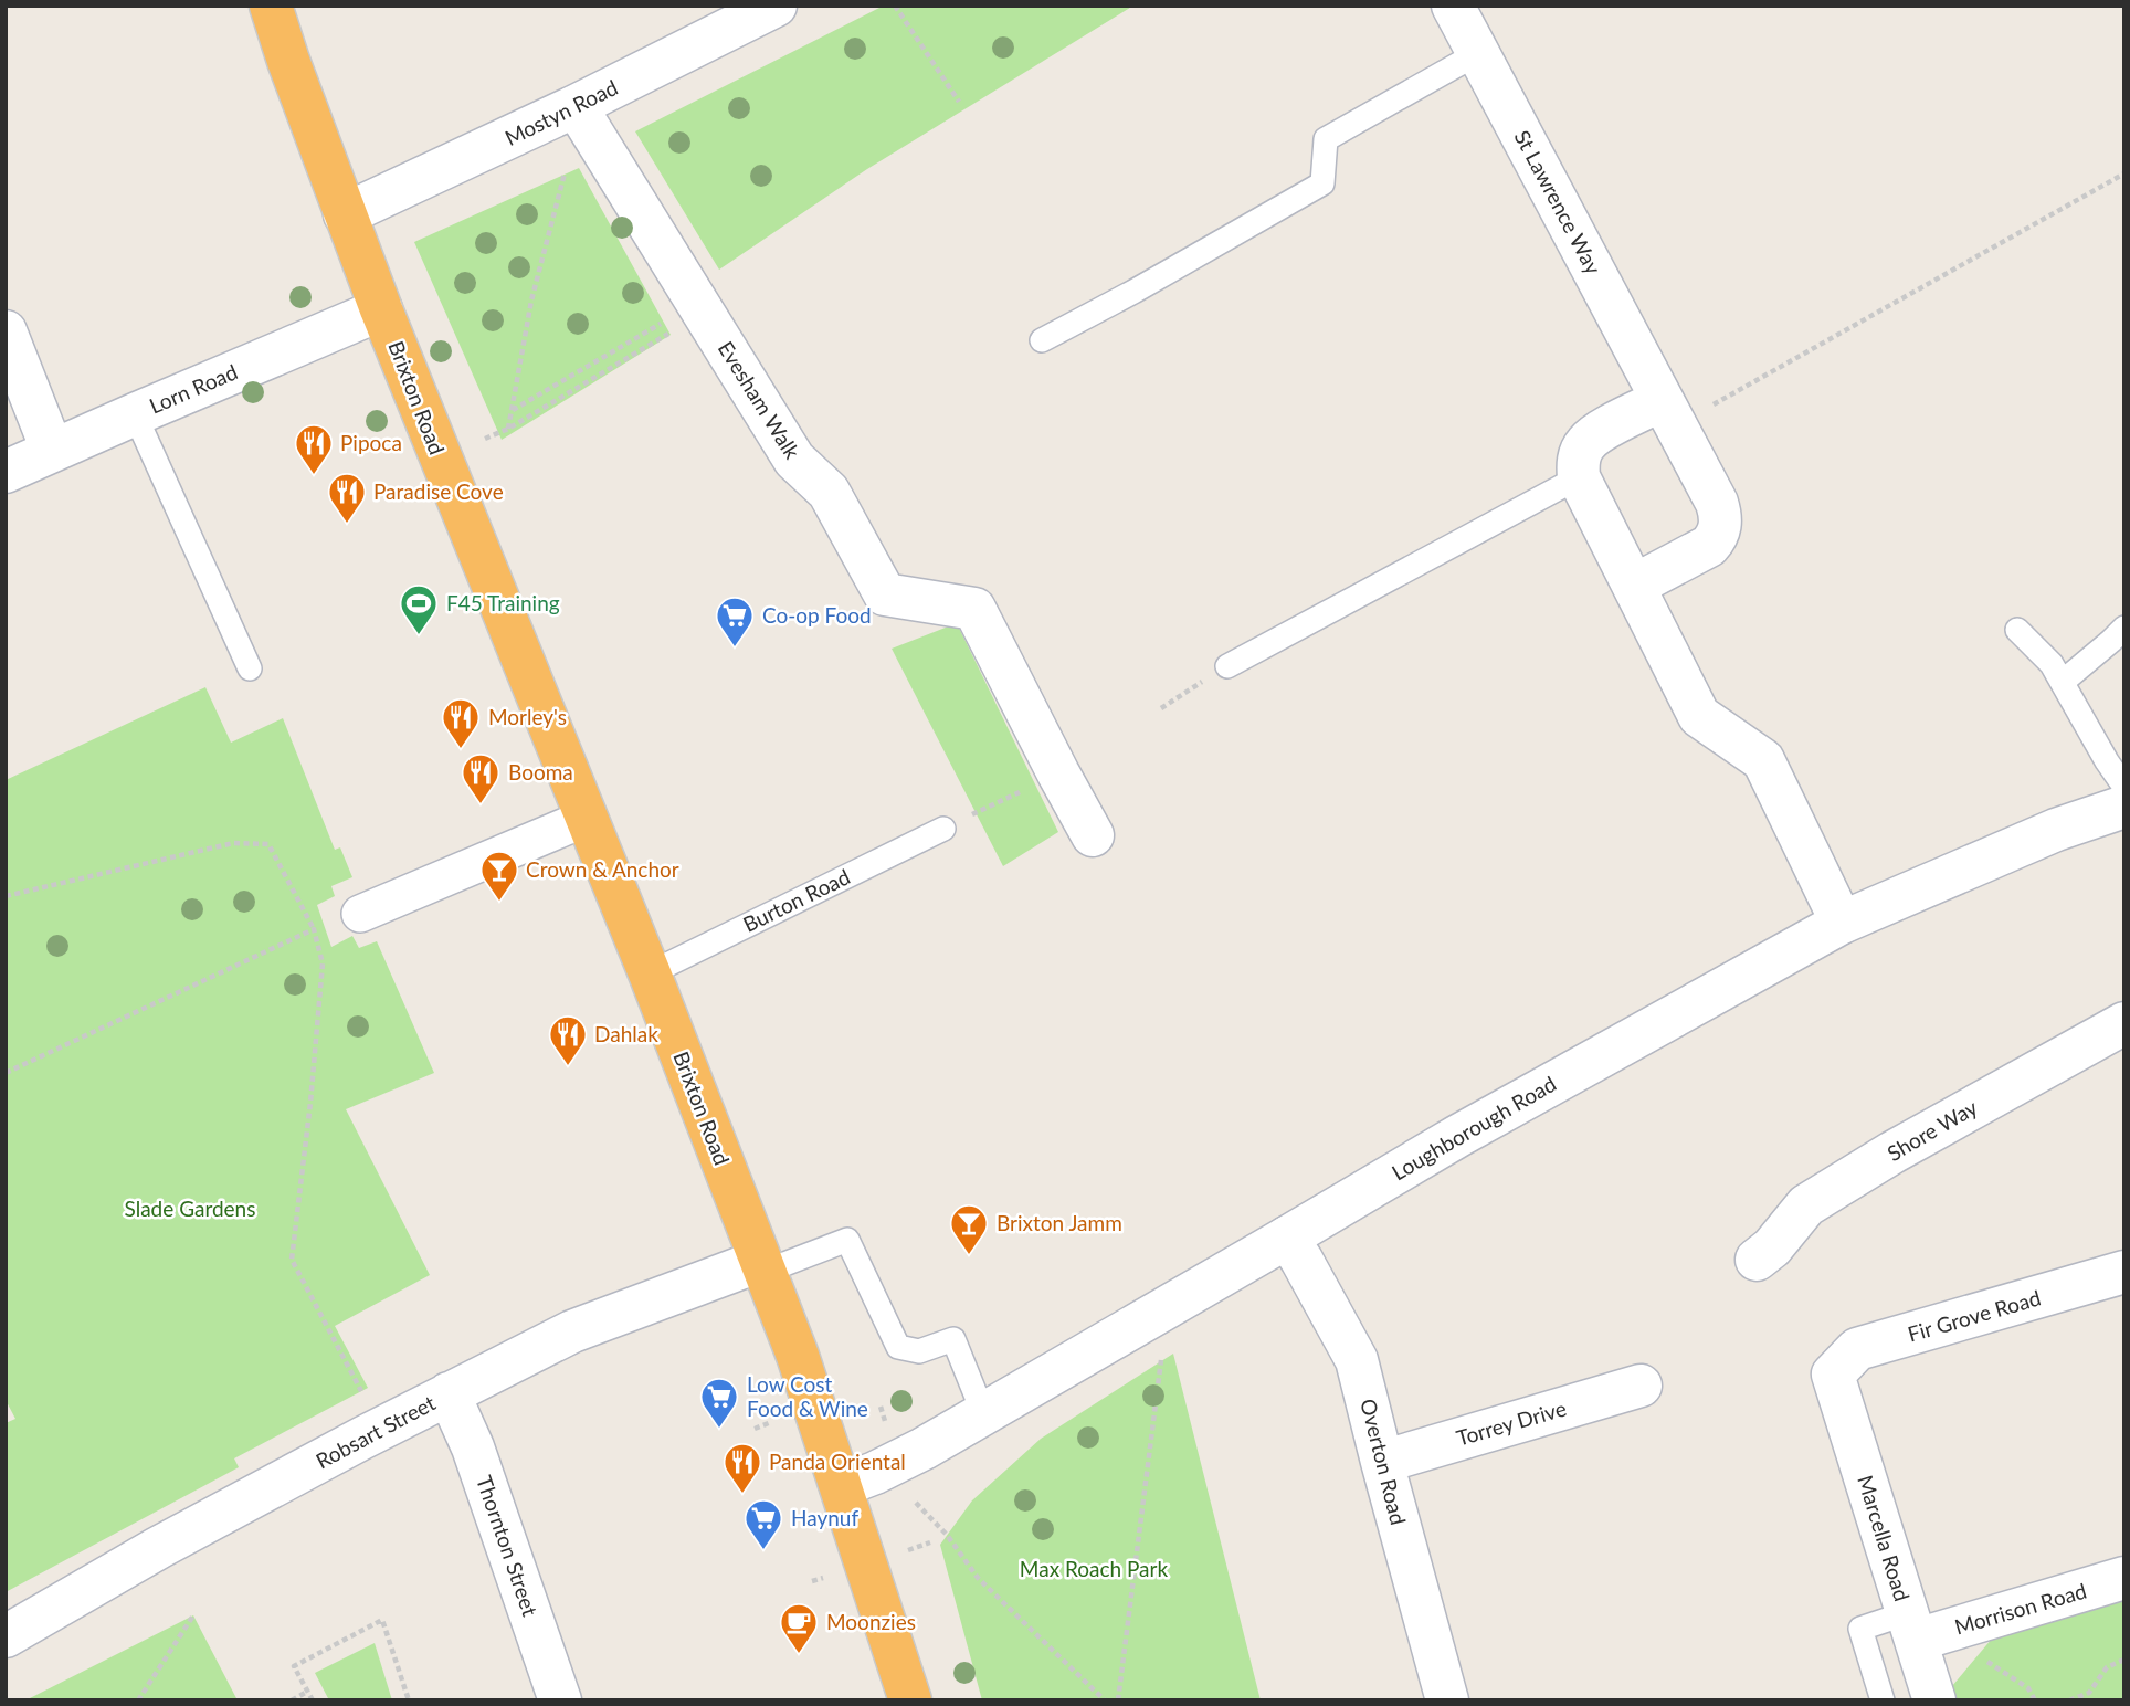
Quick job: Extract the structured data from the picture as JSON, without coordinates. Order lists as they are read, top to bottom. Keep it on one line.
{"streets":{"highway":["Brixton Road"],"street":["Mostyn Road","St Lawrence Way","Lorn Road","Evesham Walk","Loughborough Road","Shore Way","Fir Grove Road","Torrey Drive","Robsart Street","Overton Road","Marcella Road","Thornton Street","Morrison Road"],"lane":["Burton Road"]},"crossings":[["Mostyn Road","Brixton Road"],["Mostyn Road","Evesham Walk"],["Lorn Road","Brixton Road"],["Brixton Road","Burton Road"],["Brixton Road","Loughborough Road"],["Brixton Road","Robsart Street"],["Loughborough Road","Overton Road"],["Fir Grove Road","Marcella Road"],["Torrey Drive","Overton Road"],["Robsart Street","Thornton Street"],["Marcella Road","Morrison Road"]],"parks":["Slade Gardens","Max Roach Park"],"places":{"restaurant":["Pipoca","Paradise Cove","Morley's","Booma","Dahlak","Panda Oriental"],"sports":["F45 Training"],"supermarket":["Co-op Food","Low Cost Food & Wine","Haynuf"],"bar":["Crown & Anchor","Brixton Jamm"],"cafe":["Moonzies"]}}
